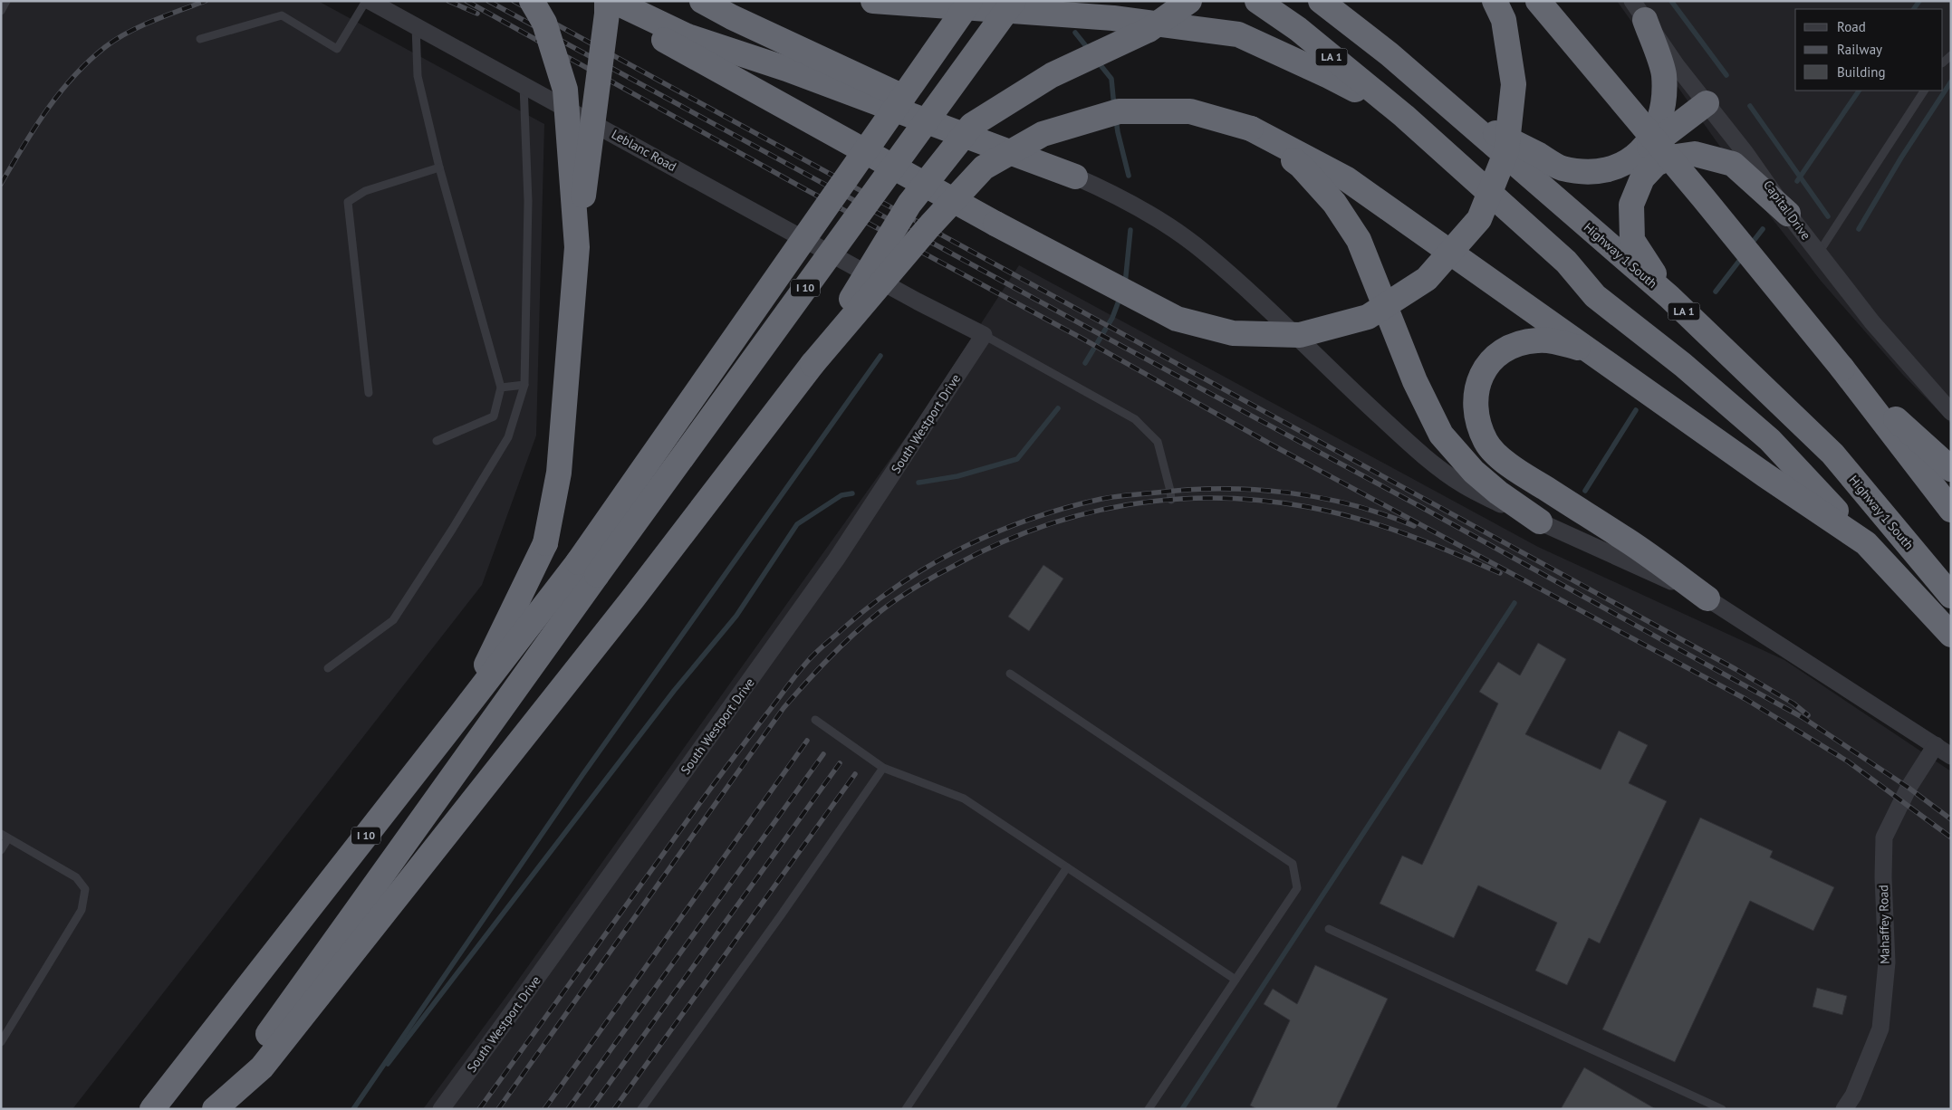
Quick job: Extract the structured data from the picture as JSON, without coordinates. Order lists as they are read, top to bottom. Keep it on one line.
{"streets":{"highway":["LA 1","Highway 1 South","I 10"],"street":["Leblanc Road","Capital Drive","South Westport Drive","Mahaffey Road"]},"crossings":[["Leblanc Road","South Westport Drive"]],"legend":["Road","Railway","Building"]}
